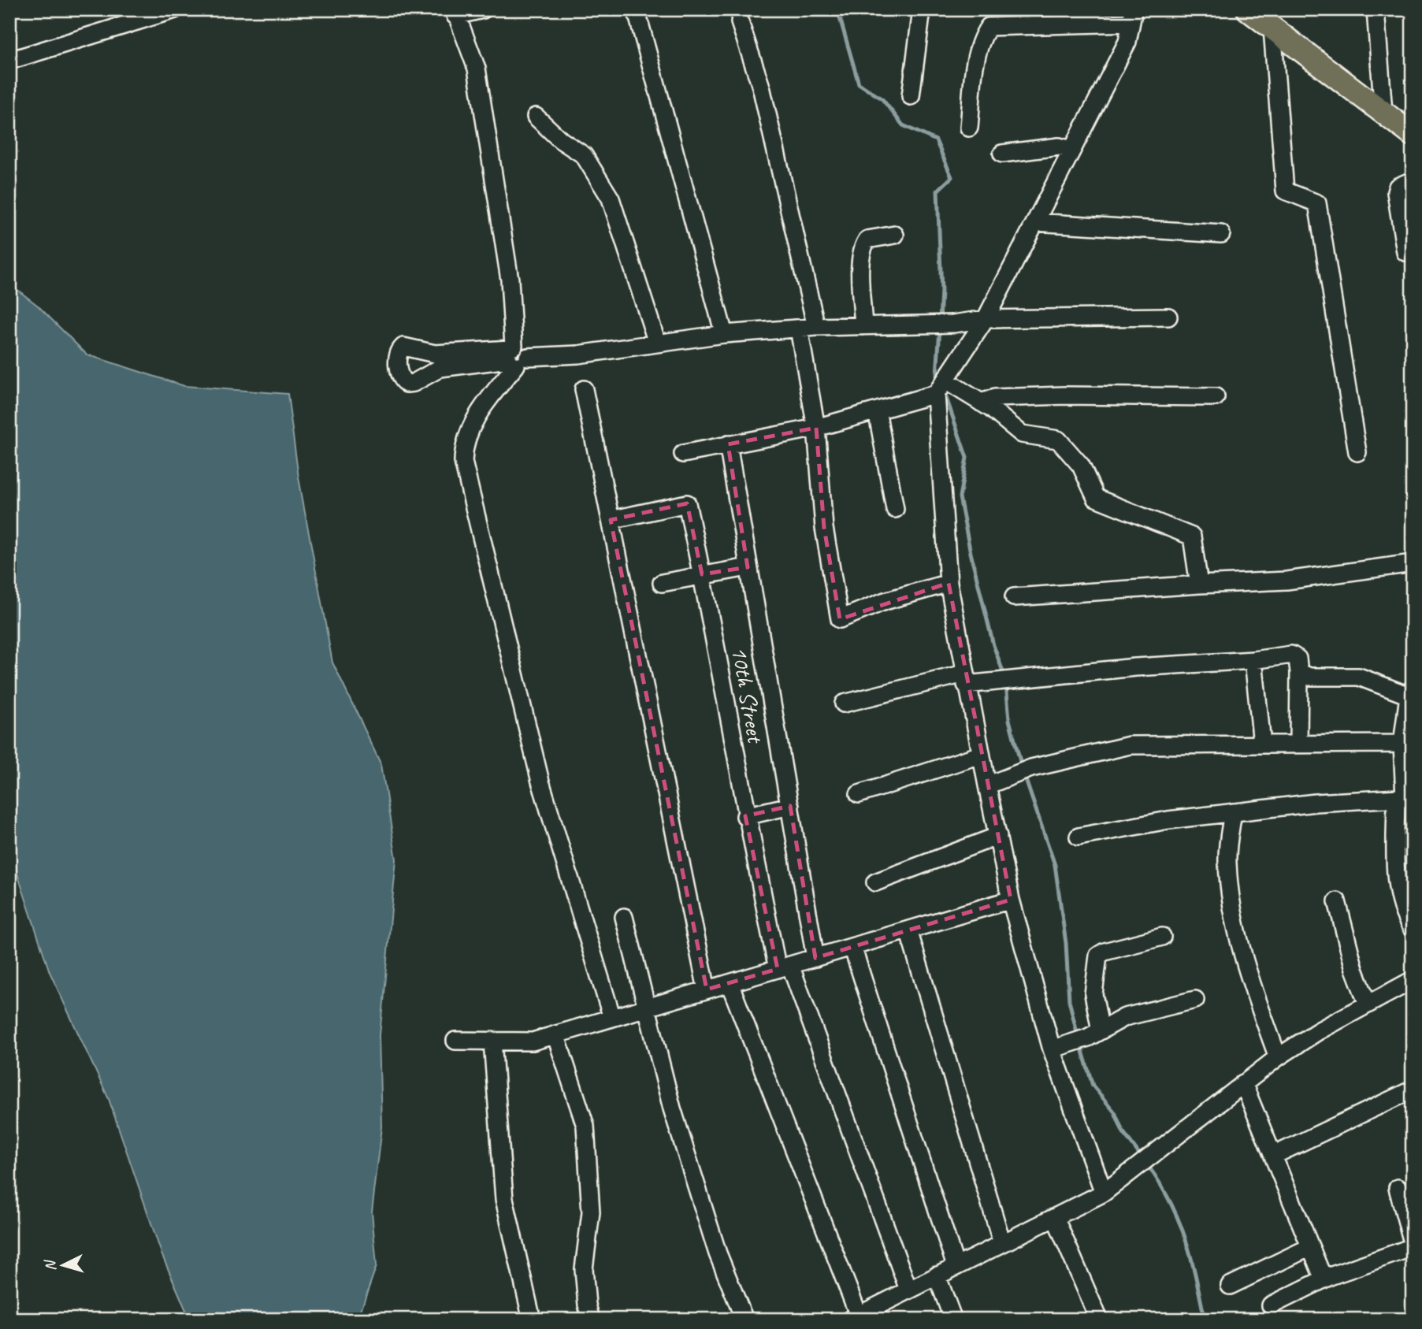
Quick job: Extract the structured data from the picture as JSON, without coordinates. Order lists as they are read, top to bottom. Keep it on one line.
{"streets":{"street":["10th Street"]},"north":"left"}
